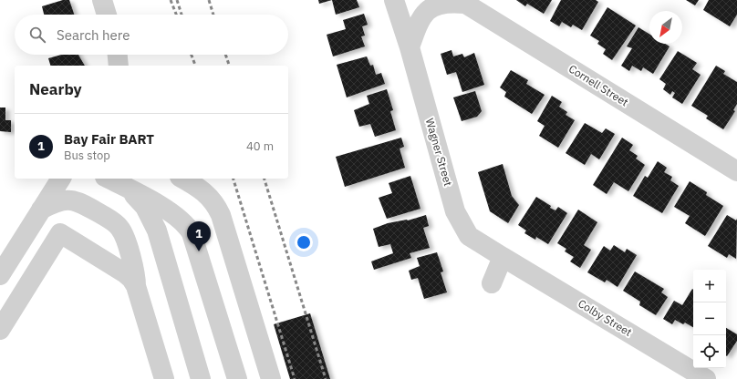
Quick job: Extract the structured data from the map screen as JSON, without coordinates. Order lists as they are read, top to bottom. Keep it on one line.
{"streets":{"street":["Cornell Street","Wagner Street","Colby Street"]},"crossings":[["Wagner Street","Colby Street"]],"north":"bottom left","page":{"search":"Search here","heading":"Nearby","list":[{"mark":"1","name":"Bay Fair BART","note":"Bus stop","value":"40 m"}],"pins":"1","map_buttons":["+","−"]}}
